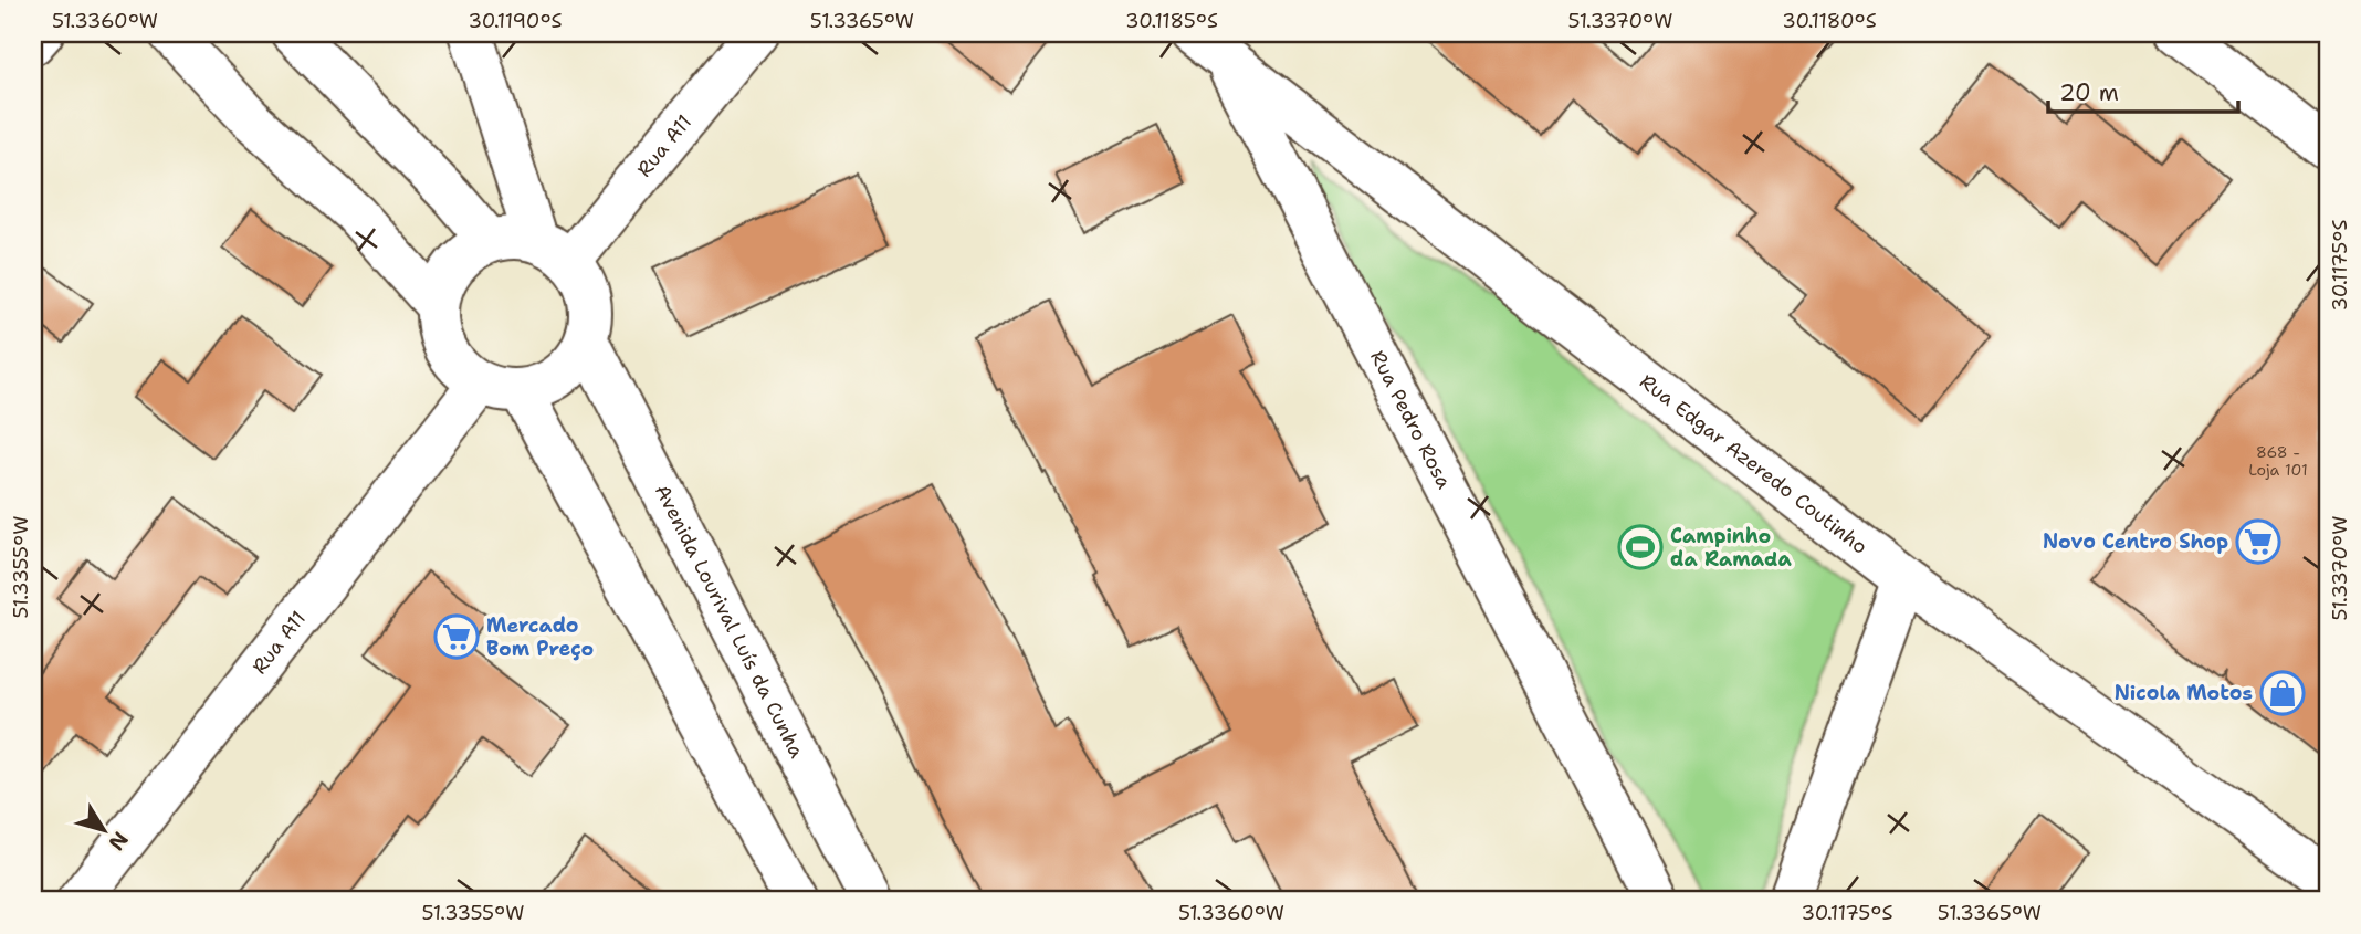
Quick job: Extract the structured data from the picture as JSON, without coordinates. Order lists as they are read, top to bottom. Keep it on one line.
{"streets":{"street":["Rua A11","Rua Pedro Rosa","Rua Edgar Azeredo Coutinho","Avenida Lourival Luís da Cunha"]},"crossings":[["Rua A11","Avenida Lourival Luís da Cunha"],["Rua Pedro Rosa","Rua Edgar Azeredo Coutinho"]],"places":{"supermarket":["Novo Centro Shop","Mercado Bom Preço"],"sports":["Campinho da Ramada"],"shop":["Nicola Motos"]},"house_numbers":["868 - Loja 101"],"scale_bar":"20 m","north":"bottom right","coordinates":["51.3360°W","30.1190°S","51.3365°W","30.1185°S","51.3370°W","30.1180°S","30.1175°S","51.3355°W"]}
